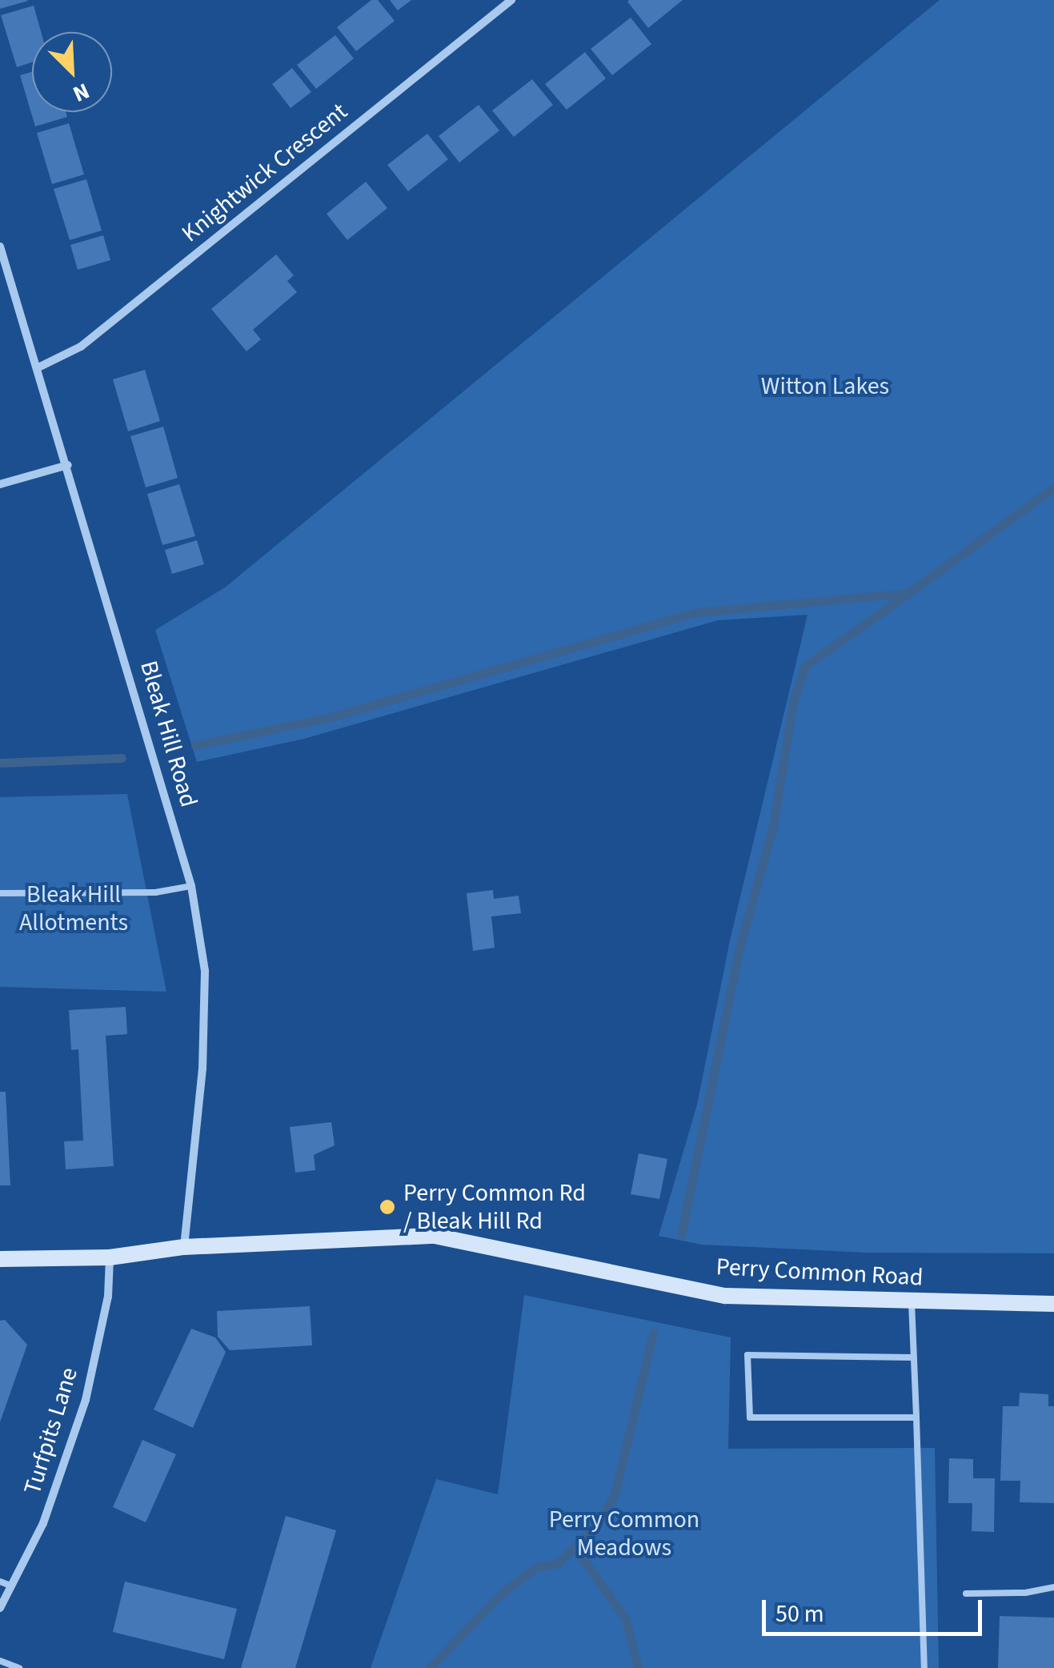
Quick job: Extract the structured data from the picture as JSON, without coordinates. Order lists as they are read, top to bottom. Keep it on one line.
{"streets":{"street":["Knightwick Crescent","Bleak Hill Road","Perry Common Road","Turfpits Lane"]},"crossings":[["Knightwick Crescent","Bleak Hill Road"],["Bleak Hill Road","Perry Common Road"],["Perry Common Road","Turfpits Lane"]],"parks":["Witton Lakes","Bleak Hill Allotments","Perry Common Meadows"],"places":["Perry Common Rd / Bleak Hill Rd"],"scale_bar":"50 m","north":"bottom right"}
